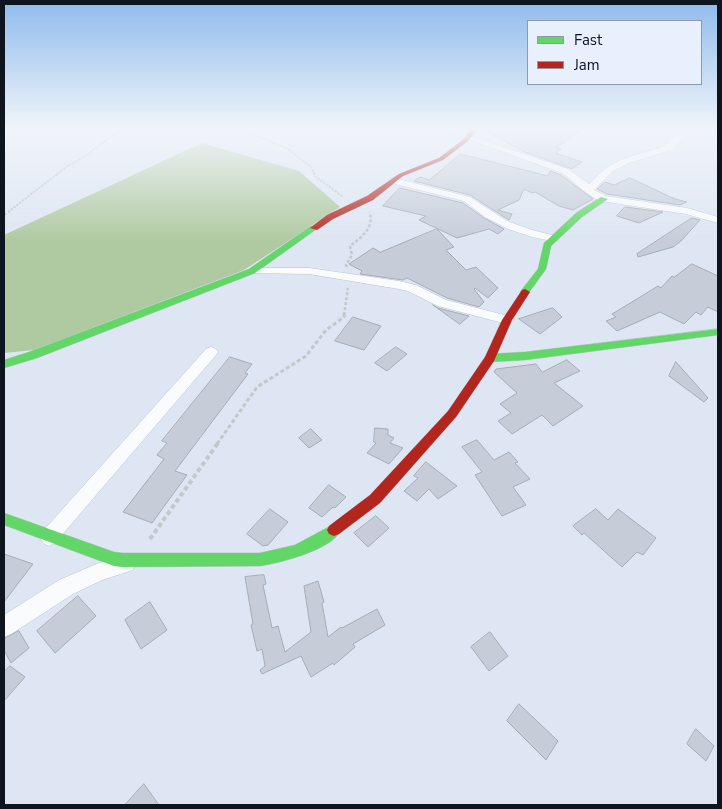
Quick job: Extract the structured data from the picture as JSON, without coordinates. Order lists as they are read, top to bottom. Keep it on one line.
{"legend":["Fast","Jam"]}
